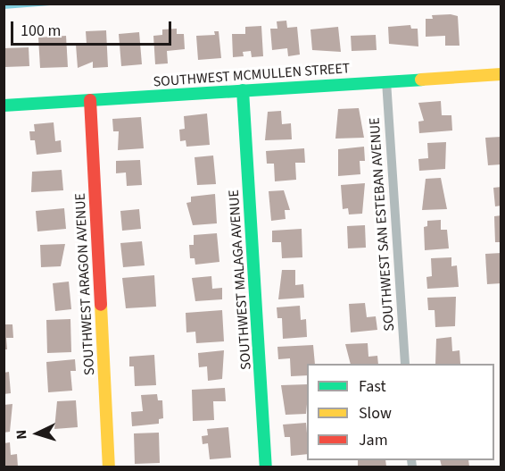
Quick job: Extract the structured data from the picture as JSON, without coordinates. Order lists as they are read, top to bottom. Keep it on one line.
{"streets":{"street":["SOUTHWEST MCMULLEN STREET","SOUTHWEST SAN ESTEBAN AVENUE","SOUTHWEST MALAGA AVENUE","SOUTHWEST ARAGON AVENUE"]},"crossings":[["SOUTHWEST MCMULLEN STREET","SOUTHWEST SAN ESTEBAN AVENUE"],["SOUTHWEST MCMULLEN STREET","SOUTHWEST MALAGA AVENUE"],["SOUTHWEST MCMULLEN STREET","SOUTHWEST ARAGON AVENUE"]],"legend":["Fast","Slow","Jam"],"scale_bar":"100 m","north":"left"}
